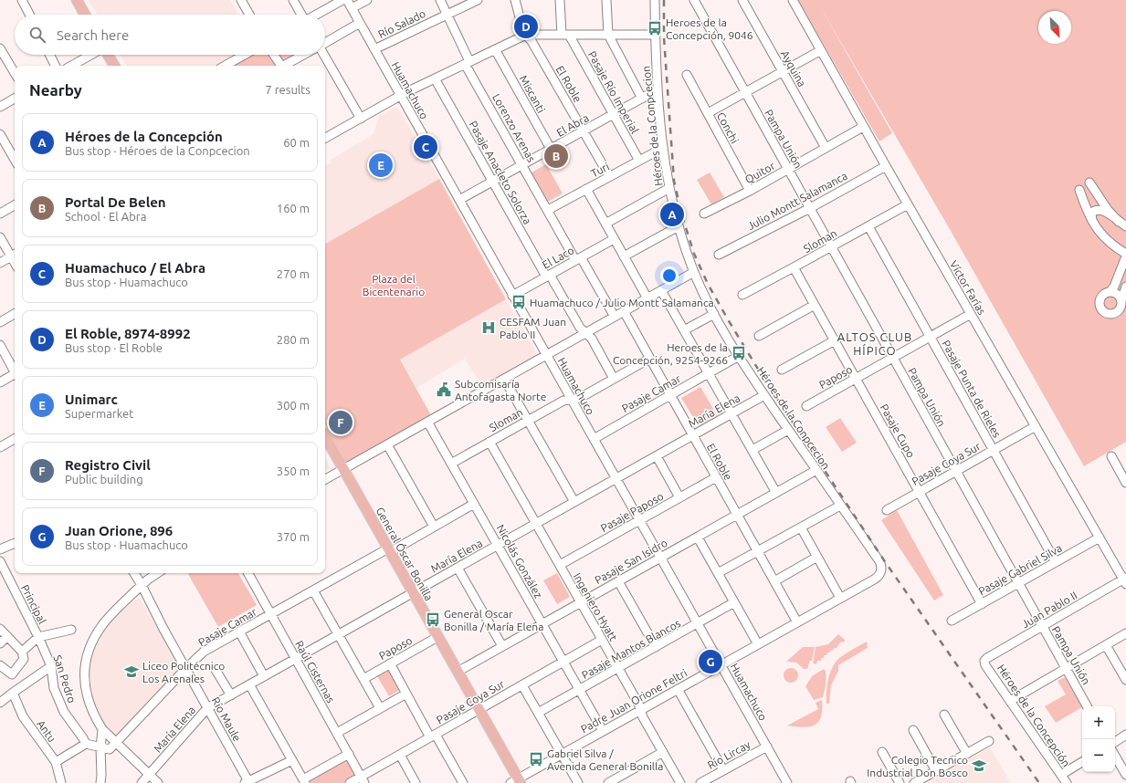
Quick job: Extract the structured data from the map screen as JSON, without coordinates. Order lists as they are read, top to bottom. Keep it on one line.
{"streets":{"main road":["General Óscar Bonilla"],"street":["Río Salado","Ayquina","El Roble","Huamachuco","Pasaje Río Imperial","Miscanti","El Abra","Héroes de la Conpcecion","Lorenzo Arenas","Conchi","Pampa Unión","Turi","Pasaje Anacleto Solorza","Quitor","Julio Montt Salamanca","Sloman","El Laco","Víctor Farías","Paposo","Pasaje Punta de Rieles","Pasaje Camar","María Elena","Pasaje Cupo","Pasaje Coya Sur","Pasaje Paposo","Nicolás González","Pasaje San Isidro","Pasaje Gabriel Silva","Principal","Ingeniero Hyatt","Juan Pablo II","Pasaje Mantos Blancos","Raúl Cisternas","San Pedro","Padre Juan Orione Feltri","Héroes de la Concepción","Río Maule","Antu","Río Lircay"]},"crossings":[["Río Salado","Huamachuco"],["Río Salado","Lorenzo Arenas"],["Ayquina","Quitor"],["El Roble","El Abra"],["El Roble","Turi"],["El Roble","Sloman"],["El Roble","Pasaje Camar"],["El Roble","María Elena"],["El Roble","Pasaje Paposo"],["El Roble","Pasaje San Isidro"],["El Roble","Padre Juan Orione Feltri"],["Huamachuco","El Abra"],["Huamachuco","Sloman"],["Huamachuco","El Laco"],["Huamachuco","Pasaje Camar"],["Huamachuco","María Elena"],["Huamachuco","Pasaje Paposo"],["Huamachuco","Pasaje San Isidro"],["Huamachuco","Pasaje Mantos Blancos"],["Huamachuco","Padre Juan Orione Feltri"],["Huamachuco","Río Lircay"],["Pasaje Río Imperial","El Abra"],["Pasaje Río Imperial","Turi"],["Miscanti","El Abra"],["El Abra","Héroes de la Conpcecion"],["El Abra","Lorenzo Arenas"],["El Abra","Pasaje Anacleto Solorza"],["Héroes de la Conpcecion","Turi"],["Héroes de la Conpcecion","Pasaje Camar"],["Héroes de la Conpcecion","María Elena"],["Héroes de la Conpcecion","Pasaje San Isidro"],["Héroes de la Conpcecion","Padre Juan Orione Feltri"],["Lorenzo Arenas","Turi"],["Lorenzo Arenas","El Laco"],["Conchi","Quitor"],["Pampa Unión","Quitor"],["Pampa Unión","Julio Montt Salamanca"],["Pampa Unión","Sloman"],["Pampa Unión","Paposo"],["Pampa Unión","Pasaje Coya Sur"],["Pampa Unión","Pasaje Gabriel Silva"],["Pampa Unión","Juan Pablo II"],["Pasaje Anacleto Solorza","Sloman"],["Pasaje Anacleto Solorza","El Laco"],["Quitor","Víctor Farías"],["Julio Montt Salamanca","Víctor Farías"],["Sloman","Víctor Farías"],["Sloman","Pasaje Punta de Rieles"],["Sloman","Pasaje Cupo"],["Sloman","Nicolás González"],["Sloman","Ingeniero Hyatt"],["Víctor Farías","Paposo"],["Víctor Farías","Pasaje Coya Sur"],["Víctor Farías","Pasaje Gabriel Silva"],["Víctor Farías","Juan Pablo II"],["Paposo","Pasaje Punta de Rieles"],["Paposo","Pasaje Cupo"],["Paposo","General Óscar Bonilla"],["Pasaje Punta de Rieles","Pasaje Coya Sur"],["Pasaje Punta de Rieles","Pasaje Gabriel Silva"],["Pasaje Camar","General Óscar Bonilla"],["Pasaje Camar","Nicolás González"],["Pasaje Camar","Raúl Cisternas"],["Pasaje Camar","Río Maule"],["María Elena","General Óscar Bonilla"],["María Elena","Nicolás González"],["María Elena","Ingeniero Hyatt"],["María Elena","Raúl Cisternas"],["María Elena","Río Maule"],["Pasaje Cupo","Pasaje Coya Sur"],["Pasaje Cupo","Pasaje Gabriel Silva"],["Pasaje Coya Sur","General Óscar Bonilla"],["Pasaje Coya Sur","Nicolás González"],["Pasaje Coya Sur","Ingeniero Hyatt"],["Pasaje Coya Sur","Raúl Cisternas"],["Pasaje Paposo","Ingeniero Hyatt"],["General Óscar Bonilla","Pasaje San Isidro"],["General Óscar Bonilla","Padre Juan Orione Feltri"],["Nicolás González","Pasaje San Isidro"],["Nicolás González","Pasaje Mantos Blancos"],["Nicolás González","Padre Juan Orione Feltri"],["Pasaje San Isidro","Ingeniero Hyatt"],["Principal","San Pedro"],["Ingeniero Hyatt","Pasaje Mantos Blancos"],["Ingeniero Hyatt","Padre Juan Orione Feltri"],["Juan Pablo II","Héroes de la Concepción"]],"districts":["ALTOS CLUB HÍPICO"],"parks":["Plaza del Bicentenario"],"places":{"bus stop":["Heroes de la Concepción, 9046","Huamachuco / Julio Montt Salamanca","Heroes de la Concepción, 9254-9266","General Oscar Bonilla / María Elena","Gabriel Silva / Avenida General Bonilla"],"hospital":["CESFAM Juan Pablo II"],"public building":["Subcomisaría Antofagasta Norte"],"school or university":["Liceo Politécnico Los Arenales","Colegio Tecnico Industrial Don Bosco"]},"north":"bottom right","page":{"pins":["D","C","B","E","A","F","G"],"search":"Search here","heading":["Nearby","7 results"],"list":[{"mark":"A","name":"Héroes de la Concepción","note":"Bus stop · Héroes de la Conpcecion","value":"60 m"},{"mark":"B","name":"Portal De Belen","note":"School · El Abra","value":"160 m"},{"mark":"C","name":"Huamachuco / El Abra","note":"Bus stop · Huamachuco","value":"270 m"},{"mark":"D","name":"El Roble, 8974-8992","note":"Bus stop · El Roble","value":"280 m"},{"mark":"E","name":"Unimarc","note":"Supermarket","value":"300 m"},{"mark":"F","name":"Registro Civil","note":"Public building","value":"350 m"},{"mark":"G","name":"Juan Orione, 896","note":"Bus stop · Huamachuco","value":"370 m"}],"map_buttons":["+","−"]}}
